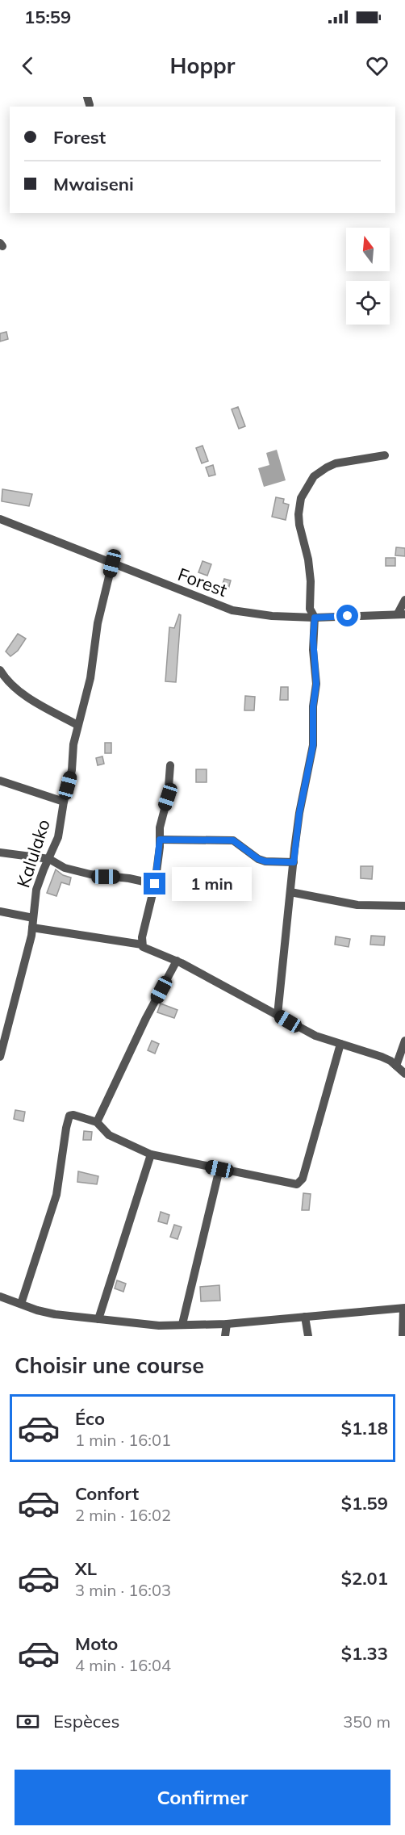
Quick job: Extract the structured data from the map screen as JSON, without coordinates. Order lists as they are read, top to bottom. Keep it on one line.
{"streets":{"street":["Forest","Kalulako"]},"crossings":[["Forest","Kalulako"]],"north":"top","page":{"status":"15:59","header":"Hoppr","banner":["Forest","Mwaiseni"],"bubble":"1 min","heading":"Choisir une course","list":[{"name":"Éco","note":"1 min · 16:01","value":"$1.18"},{"name":"Confort","note":"2 min · 16:02","value":"$1.59"},{"name":"XL","note":"3 min · 16:03","value":"$2.01"},{"name":"Moto","note":"4 min · 16:04","value":"$1.33"}],"pay":["Espèces","350 m"],"buttons":"Confirmer"}}
